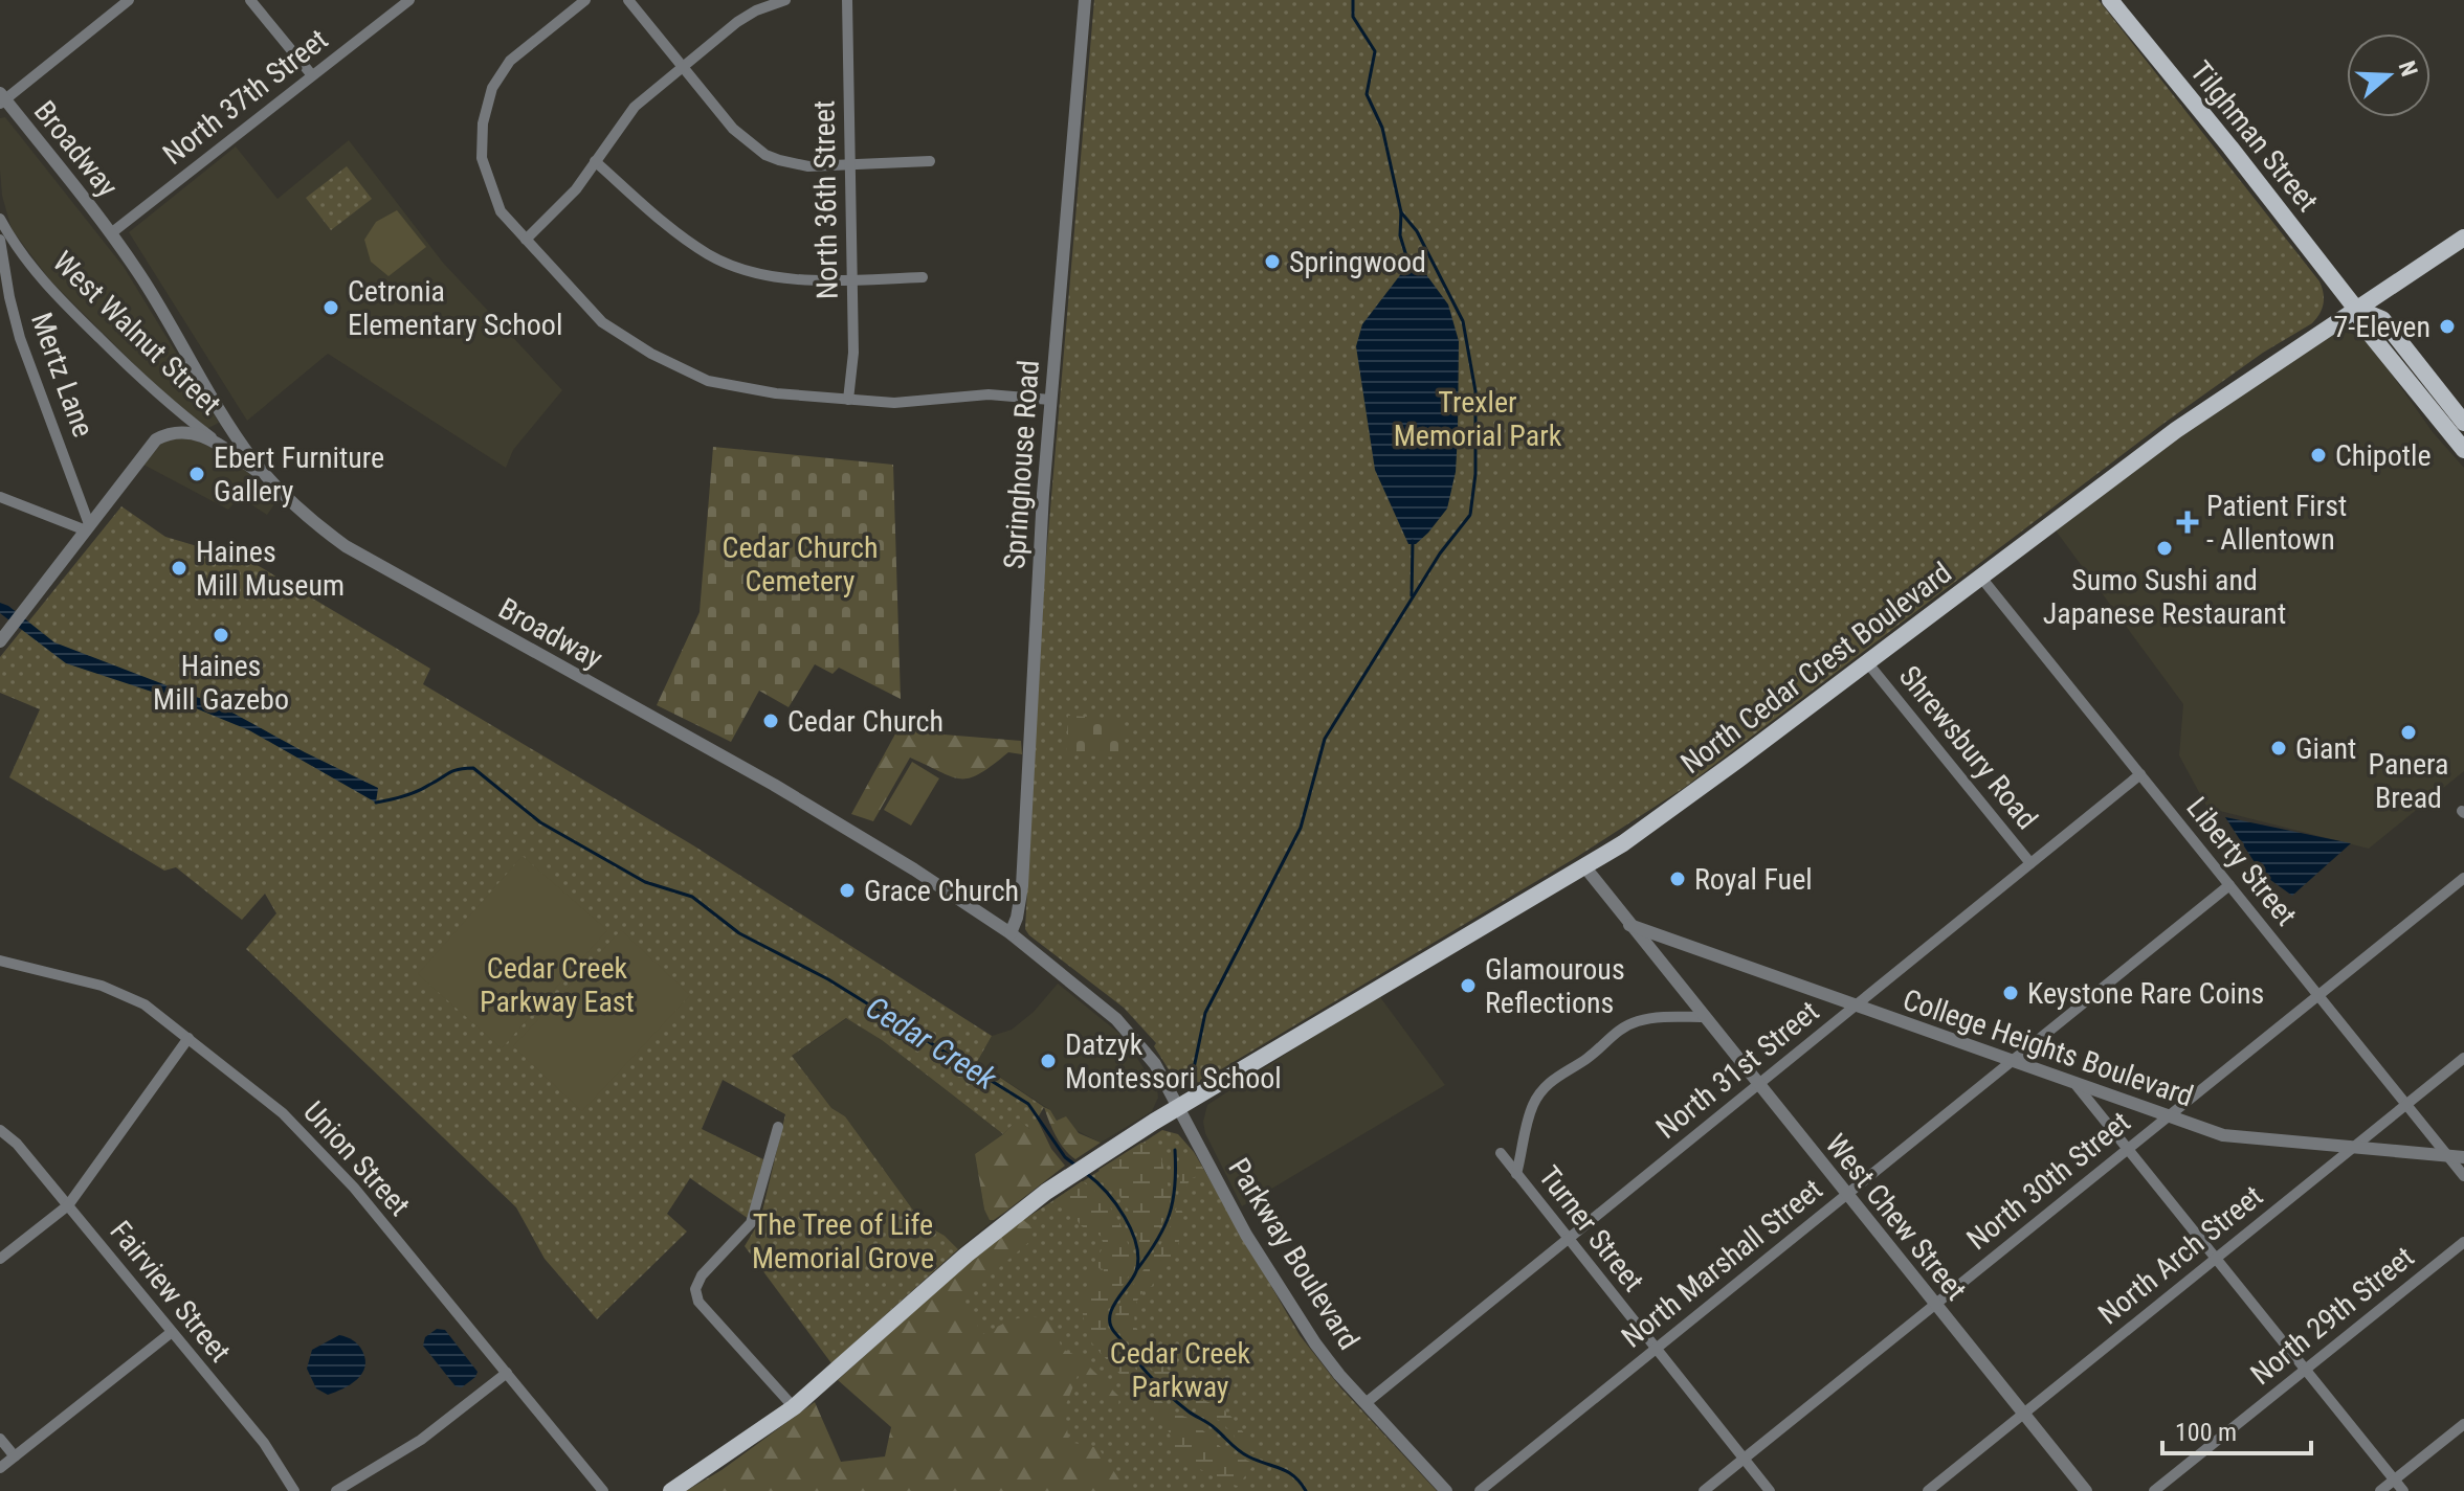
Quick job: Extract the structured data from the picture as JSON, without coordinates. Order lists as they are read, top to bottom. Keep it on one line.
{"streets":{"main road":["Tilghman Street","North Cedar Crest Boulevard"],"street":["North 37th Street","Broadway","North 36th Street","West Walnut Street","Mertz Lane","Springhouse Road","Shrewsbury Road","Liberty Street","College Heights Boulevard","North 31st Street","Union Street","North 30th Street","West Chew Street","Turner Street","Parkway Boulevard","North Arch Street","North Marshall Street","Fairview Street","North 29th Street"]},"crossings":[["North 37th Street","Broadway"],["Tilghman Street","North Cedar Crest Boulevard"],["Broadway","Springhouse Road"],["Broadway","North Cedar Crest Boulevard"],["Broadway","Parkway Boulevard"],["North Cedar Crest Boulevard","Shrewsbury Road"],["North Cedar Crest Boulevard","Liberty Street"],["North Cedar Crest Boulevard","West Chew Street"],["North Cedar Crest Boulevard","Parkway Boulevard"],["Shrewsbury Road","North 31st Street"],["Liberty Street","College Heights Boulevard"],["Liberty Street","North 31st Street"],["Liberty Street","North 30th Street"],["Liberty Street","North Arch Street"],["Liberty Street","North Marshall Street"],["College Heights Boulevard","North 31st Street"],["College Heights Boulevard","North 30th Street"],["College Heights Boulevard","West Chew Street"],["College Heights Boulevard","North Arch Street"],["College Heights Boulevard","North Marshall Street"],["North 31st Street","West Chew Street"],["North 31st Street","Turner Street"],["North 31st Street","Parkway Boulevard"],["North 30th Street","West Chew Street"],["North 30th Street","Turner Street"],["West Chew Street","North Arch Street"],["West Chew Street","North Marshall Street"],["Turner Street","North Marshall Street"]],"water":["Cedar Creek"],"parks":["Trexler Memorial Park","Cedar Church Cemetery","Cedar Creek Parkway East","The Tree of Life Memorial Grove","Cedar Creek Parkway"],"places":{"other":["Springwood","Cetronia Elementary School","7-Eleven","Chipotle","Ebert Furniture Gallery","Sumo Sushi and Japanese Restaurant","Haines Mill Museum","Haines Mill Gazebo","Cedar Church","Panera Bread","Giant","Royal Fuel","Grace Church","Glamourous Reflections","Keystone Rare Coins","Datzyk Montessori School"],"health":["Patient First - Allentown"]},"scale_bar":"100 m","north":"right"}
